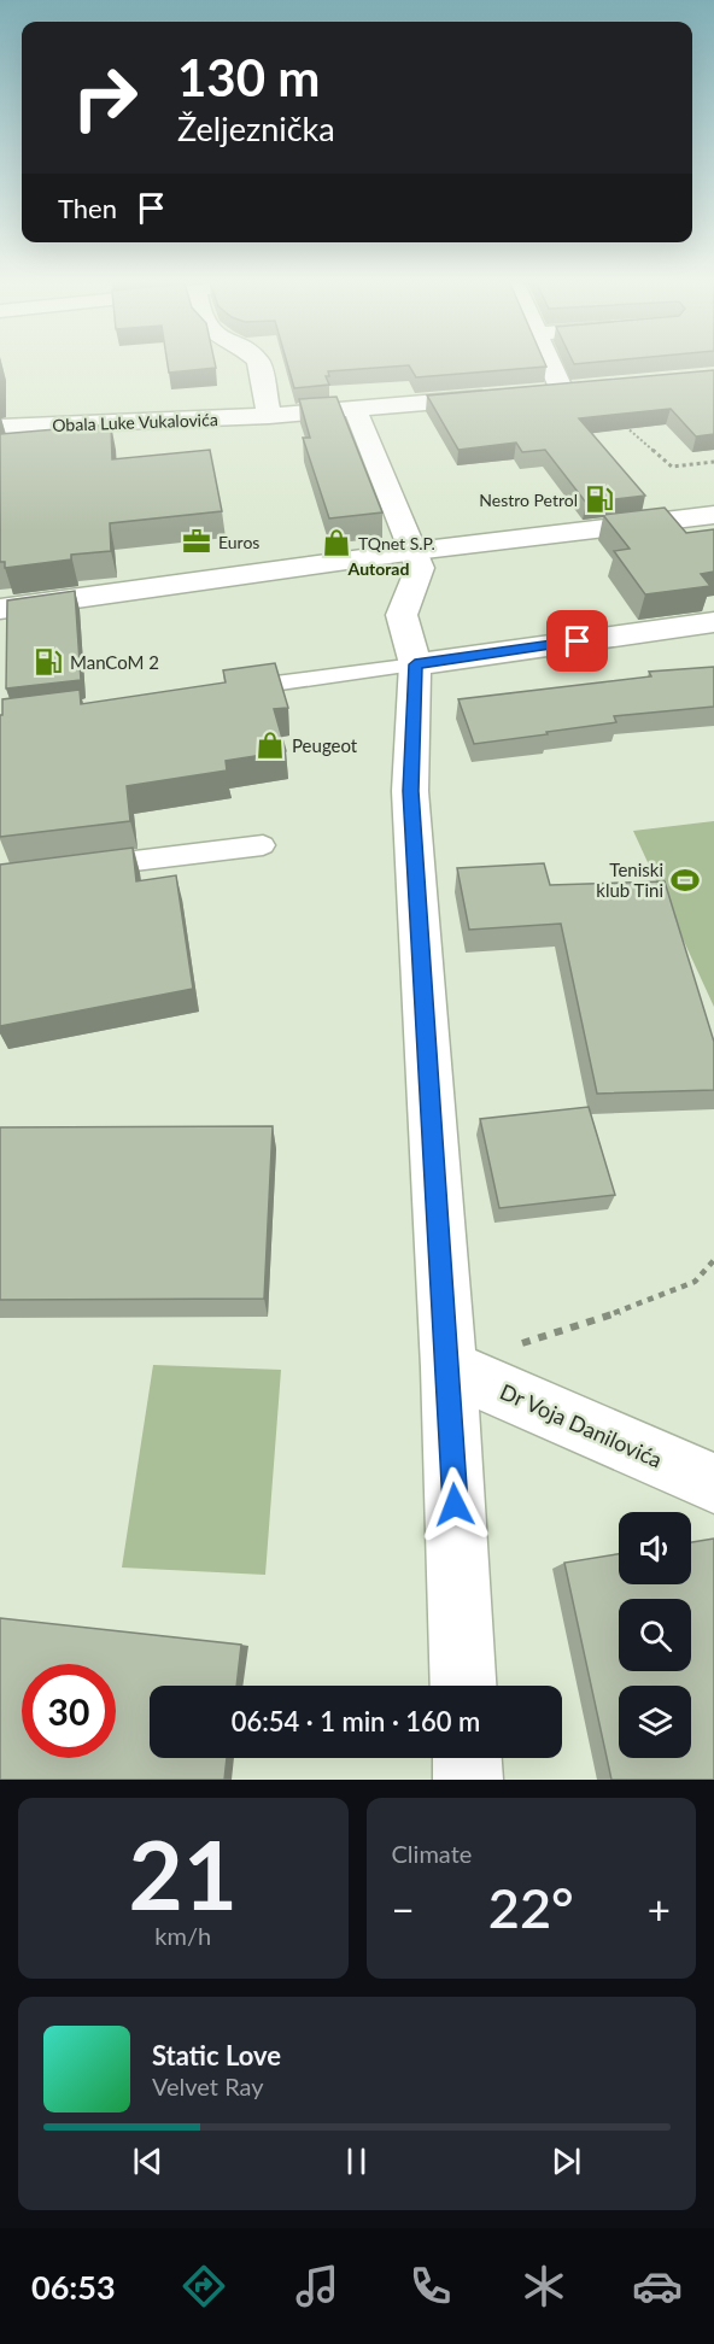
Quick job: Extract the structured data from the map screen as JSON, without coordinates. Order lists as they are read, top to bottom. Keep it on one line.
{"streets":{"street":["Obala Luke Vukalovića","Dr Voja Danilovića"]},"districts":["Autorad"],"places":{"fuel station":["Nestro Petrol","ManCoM 2"],"office":["Euros"],"shop":["TQnet S.P.","Peugeot"],"sports":["Teniski klub Tini"]},"page":{"turn":["130 m","Željeznička"],"then":"Then","limit":"30","trip":"06:54 · 1 min · 160 m","tile":[["21","km/h"],"Climate"],"heat":["−","22°","+"],"song":["Static Love","Velvet Ray"],"tabs":"06:53"}}
